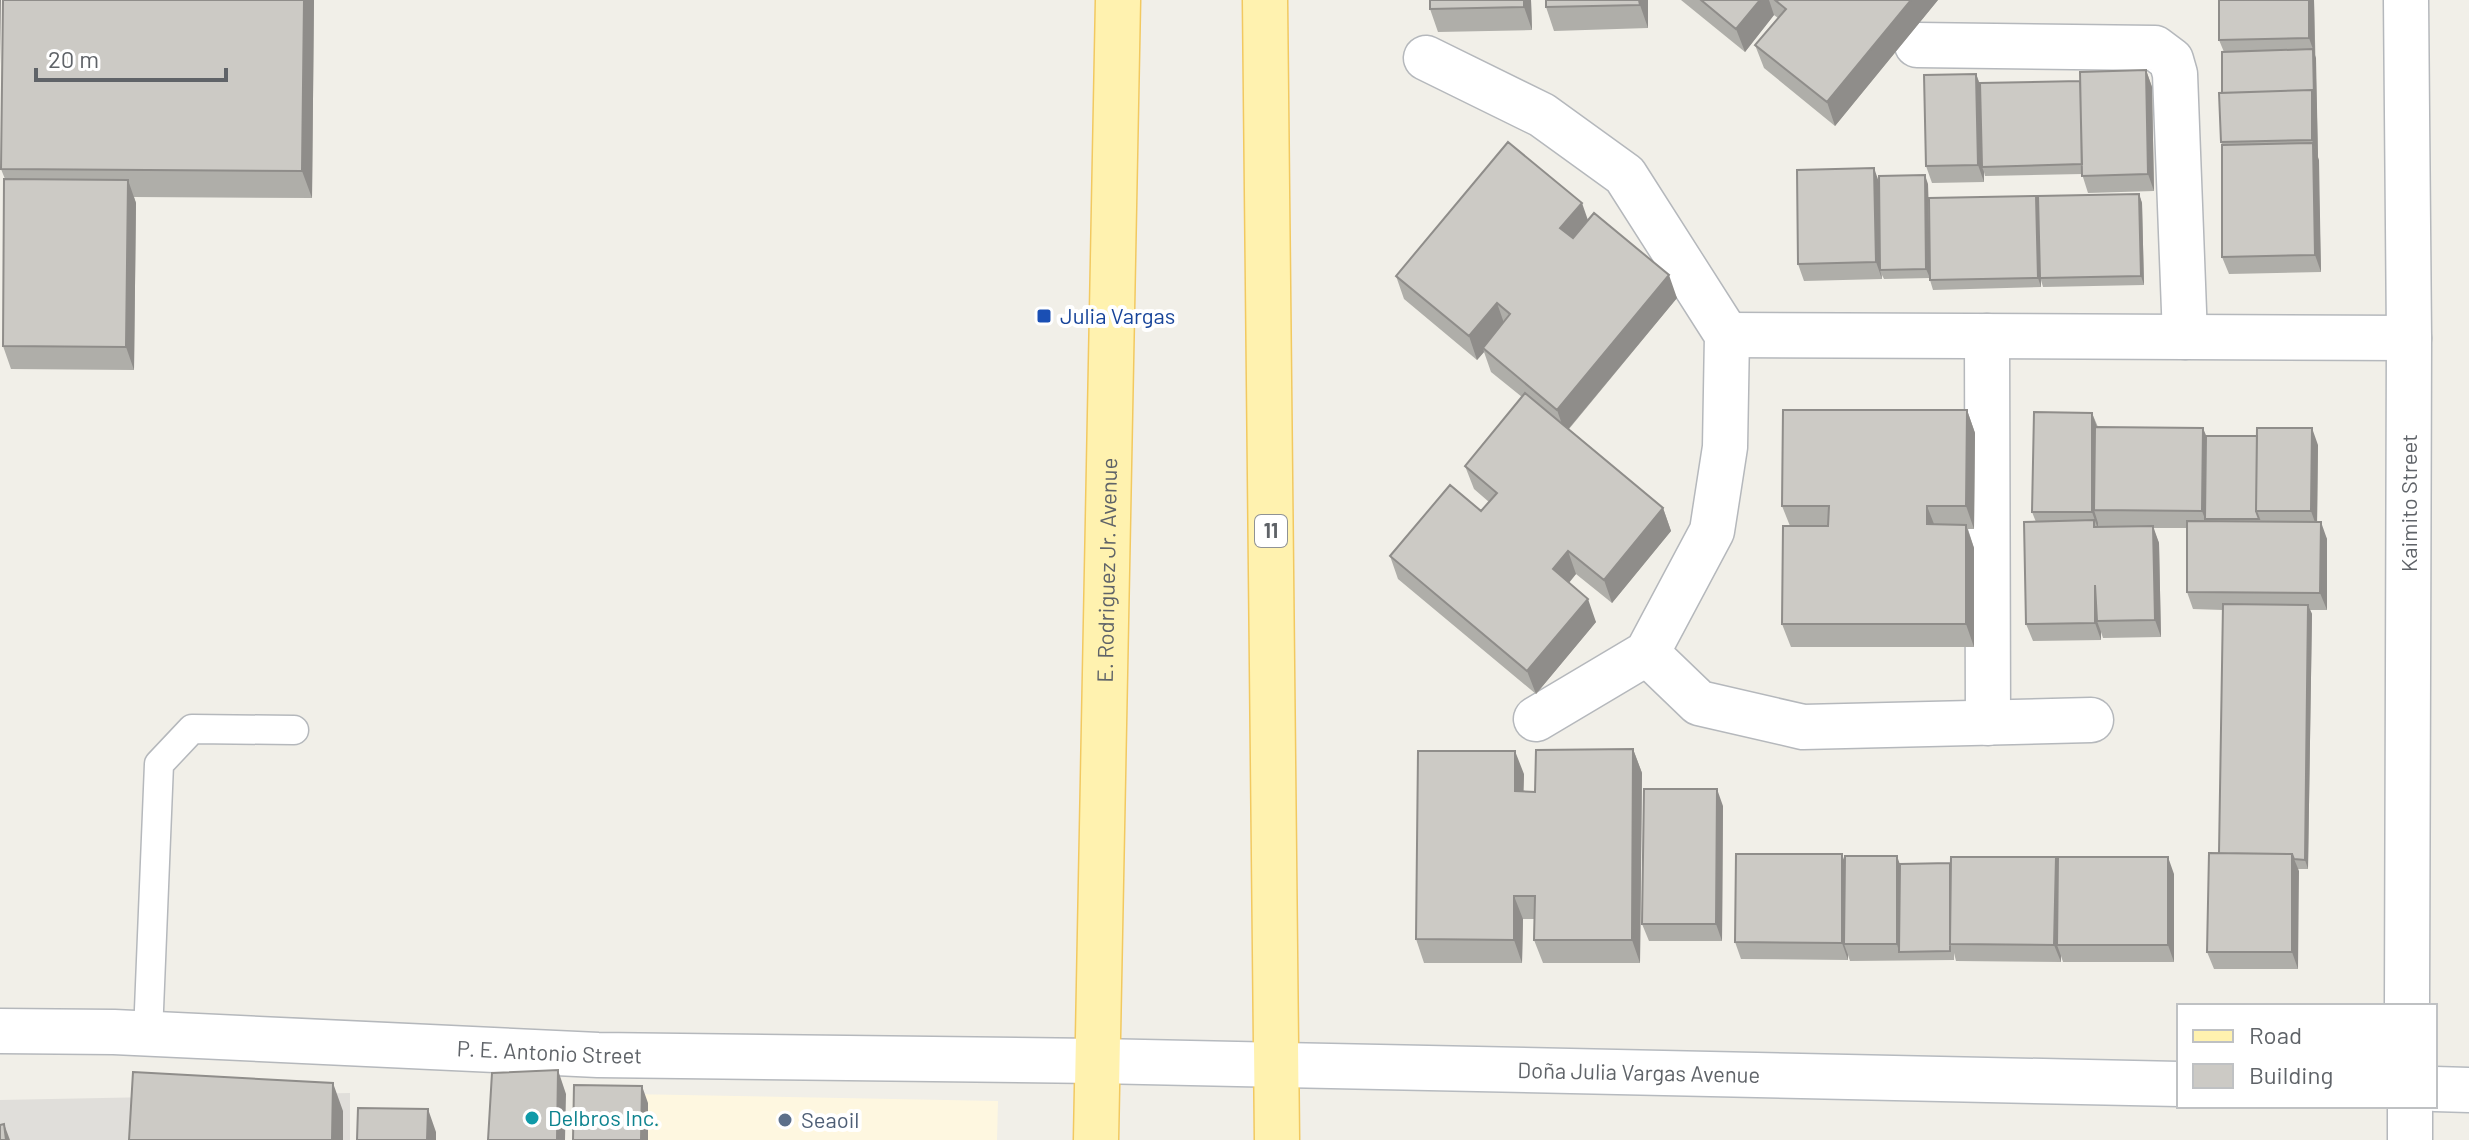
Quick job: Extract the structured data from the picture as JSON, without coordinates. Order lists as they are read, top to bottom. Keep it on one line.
{"streets":{"main road":["11","E. Rodriguez Jr. Avenue"],"street":["Kaimito Street","P. E. Antonio Street","Doña Julia Vargas Avenue"]},"crossings":[["11","Doña Julia Vargas Avenue"],["E. Rodriguez Jr. Avenue","P. E. Antonio Street"],["E. Rodriguez Jr. Avenue","Doña Julia Vargas Avenue"],["P. E. Antonio Street","Doña Julia Vargas Avenue"]],"places":{"transit":["Julia Vargas"],"other":["Delbros Inc.","Seaoil"]},"legend":["Road","Building"],"scale_bar":"20 m"}
